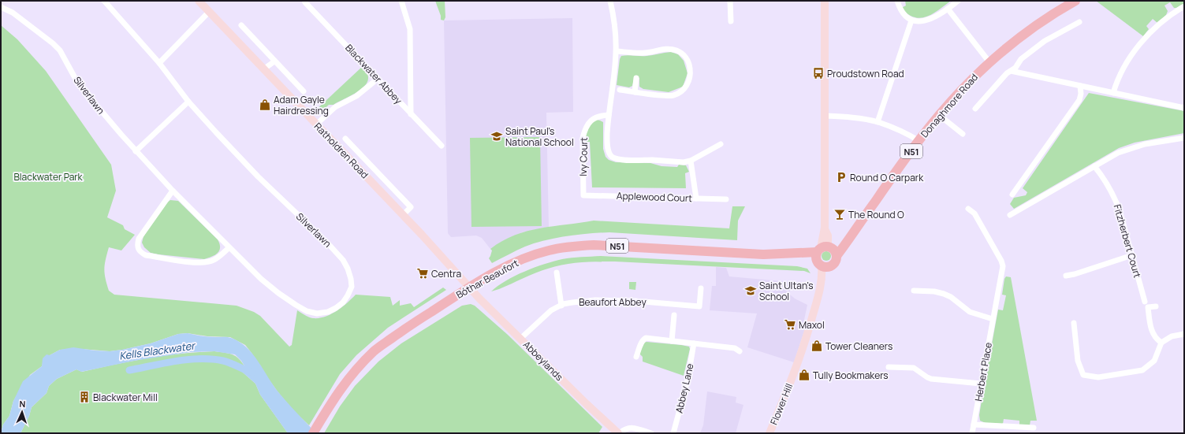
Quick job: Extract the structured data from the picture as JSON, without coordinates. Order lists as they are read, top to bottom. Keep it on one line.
{"streets":{"main road":["Donaghmore Road","N51","Bóthar Beaufort"],"street":["Blackwater Abbey","Silverlawn","Ratholdren Road","Ivy Court","Applewood Court","Fitzherbert Court","Beaufort Abbey","Abbeylands","Herbert Place","Abbey Lane","Flower Hill"]},"crossings":[["Donaghmore Road","N51"],["Donaghmore Road","Bóthar Beaufort"],["Ratholdren Road","Bóthar Beaufort"],["Ratholdren Road","Abbeylands"],["N51","Bóthar Beaufort"],["N51","Flower Hill"],["Ivy Court","Applewood Court"],["Bóthar Beaufort","Abbeylands"],["Bóthar Beaufort","Flower Hill"],["Beaufort Abbey","Abbeylands"]],"water":["Kells Blackwater"],"parks":["Blackwater Park"],"places":{"bus stop":["Proudstown Road"],"shop":["Adam Gayle Hairdressing","Tower Cleaners","Tully Bookmakers"],"school or university":["Saint Paul's National School","Saint Ultan's School"],"parking":["Round O Carpark"],"bar":["The Round O"],"supermarket":["Centra","Maxol"],"building":["Blackwater Mill"]},"north":"top"}
